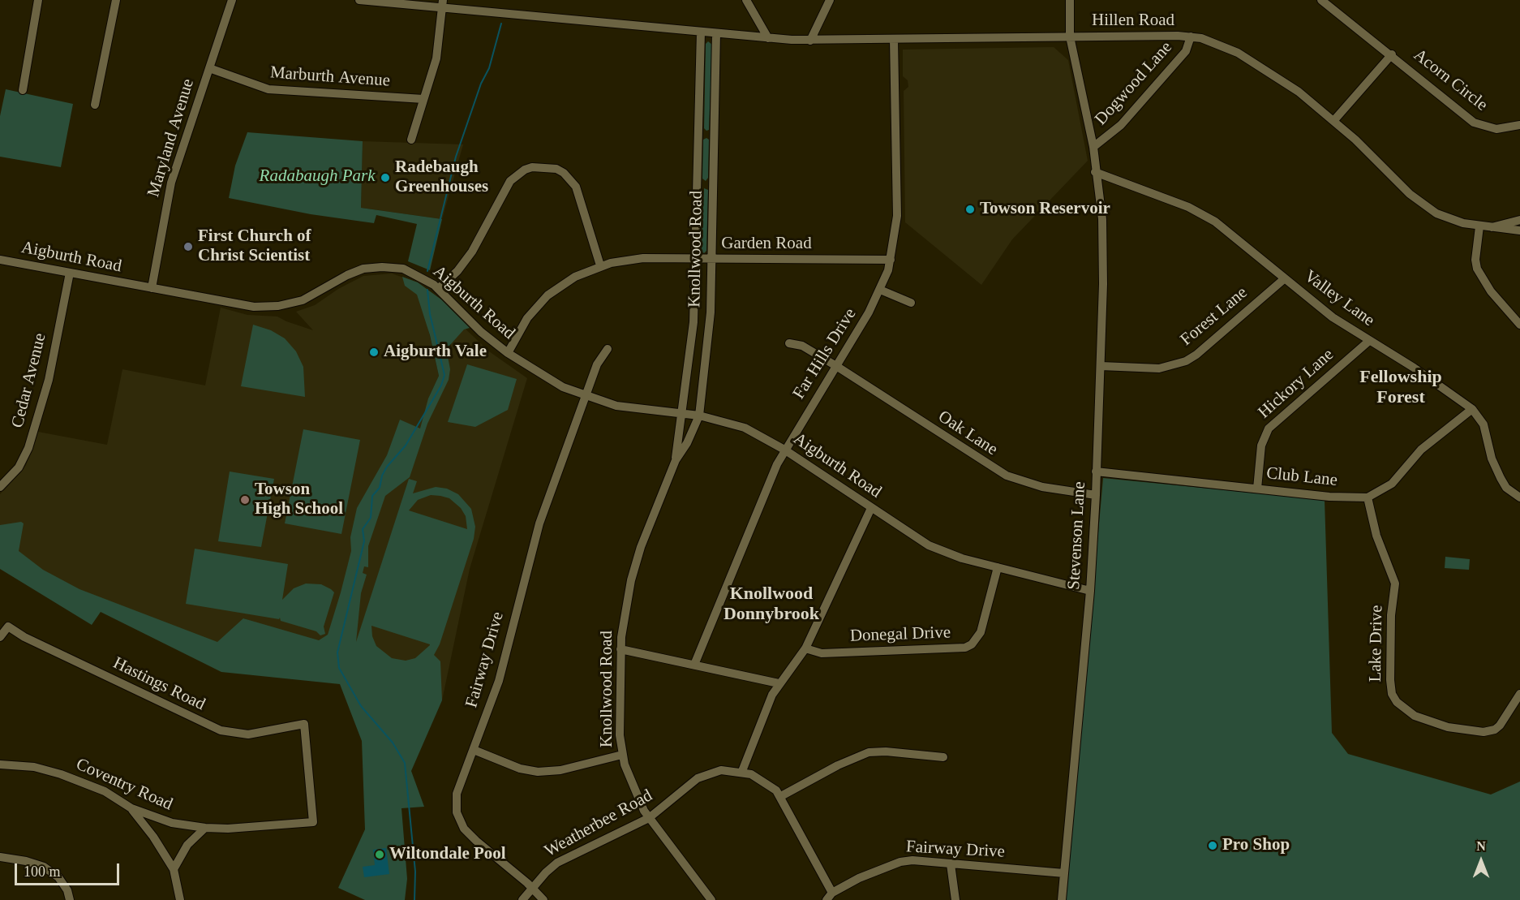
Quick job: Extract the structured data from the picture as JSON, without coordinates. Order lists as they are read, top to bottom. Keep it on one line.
{"streets":{"street":["Hillen Road","Marburth Avenue","Acorn Circle","Dogwood Lane","Maryland Avenue","Garden Road","Knollwood Road","Aigburth Road","Valley Lane","Forest Lane","Far Hills Drive","Cedar Avenue","Hickory Lane","Oak Lane","Club Lane","Stevenson Lane","Donegal Drive","Lake Drive","Fairway Drive","Hastings Road","Coventry Road","Weatherbee Road"]},"crossings":[["Hillen Road","Acorn Circle"],["Hillen Road","Dogwood Lane"],["Hillen Road","Knollwood Road"],["Hillen Road","Far Hills Drive"],["Hillen Road","Stevenson Lane"],["Marburth Avenue","Maryland Avenue"],["Dogwood Lane","Stevenson Lane"],["Maryland Avenue","Aigburth Road"],["Garden Road","Knollwood Road"],["Garden Road","Aigburth Road"],["Garden Road","Far Hills Drive"],["Knollwood Road","Aigburth Road"],["Knollwood Road","Weatherbee Road"],["Aigburth Road","Far Hills Drive"],["Aigburth Road","Cedar Avenue"],["Aigburth Road","Stevenson Lane"],["Aigburth Road","Donegal Drive"],["Aigburth Road","Fairway Drive"],["Valley Lane","Forest Lane"],["Valley Lane","Hickory Lane"],["Valley Lane","Stevenson Lane"],["Forest Lane","Stevenson Lane"],["Far Hills Drive","Oak Lane"],["Hickory Lane","Club Lane"],["Oak Lane","Stevenson Lane"],["Club Lane","Stevenson Lane"],["Club Lane","Lake Drive"],["Stevenson Lane","Fairway Drive"],["Fairway Drive","Weatherbee Road"],["Hastings Road","Coventry Road"]],"districts":["Fellowship Forest","Knollwood Donnybrook"],"parks":["Radabaugh Park"],"places":["Radebaugh Greenhouses","Towson Reservoir","First Church of Christ Scientist","Aigburth Vale","Towson High School","Pro Shop","Wiltondale Pool"],"scale_bar":"100 m","north":"top"}
